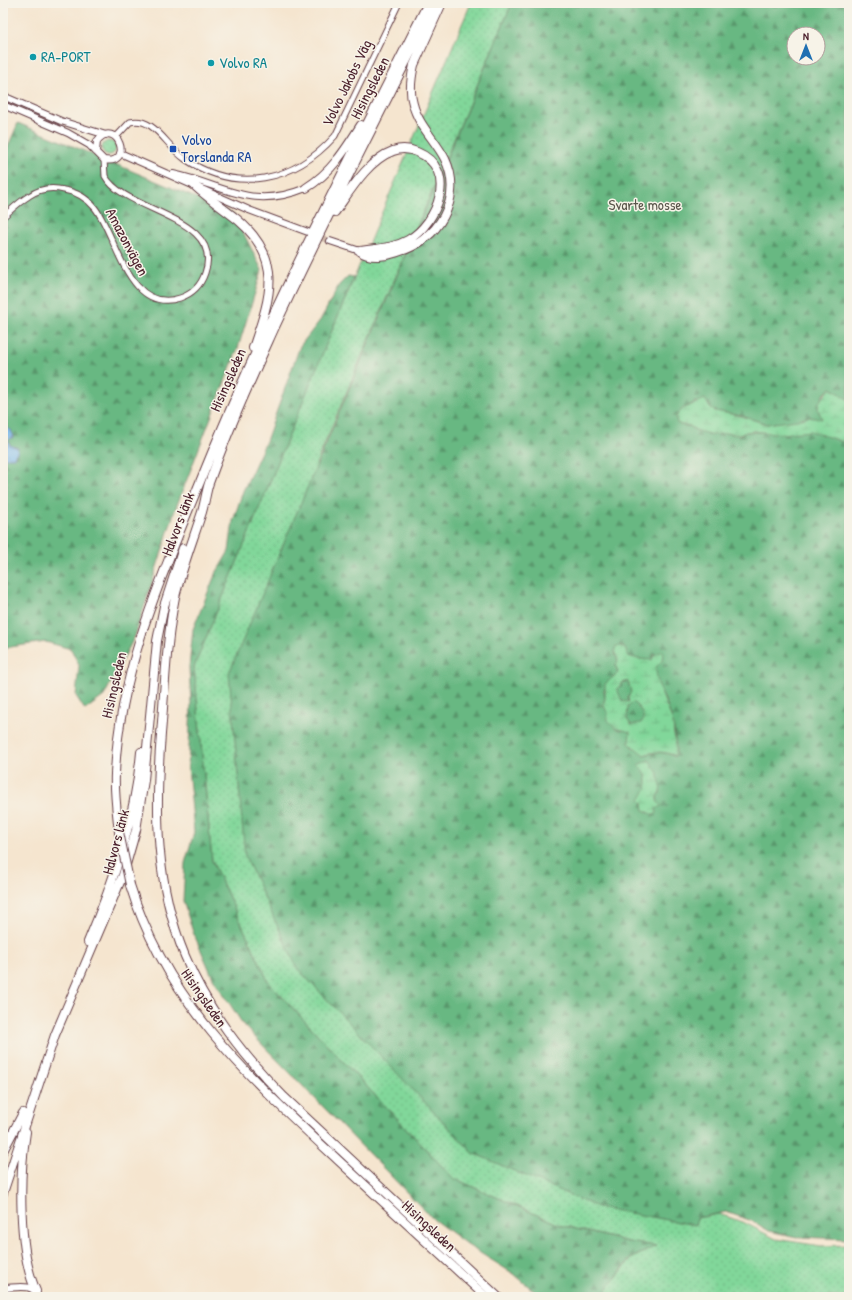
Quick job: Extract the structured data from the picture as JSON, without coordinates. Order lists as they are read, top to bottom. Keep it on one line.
{"streets":{"highway":["Hisingsleden","Halvors länk"],"street":["Volvo Jakobs Väg","Amazonvägen"]},"crossings":[["Volvo Jakobs Väg","Amazonvägen"],["Hisingsleden","Halvors länk"]],"parks":["Svarte mosse"],"places":{"other":["RA-PORT","Volvo RA"],"transit":["Volvo Torslanda RA"]},"north":"top"}
